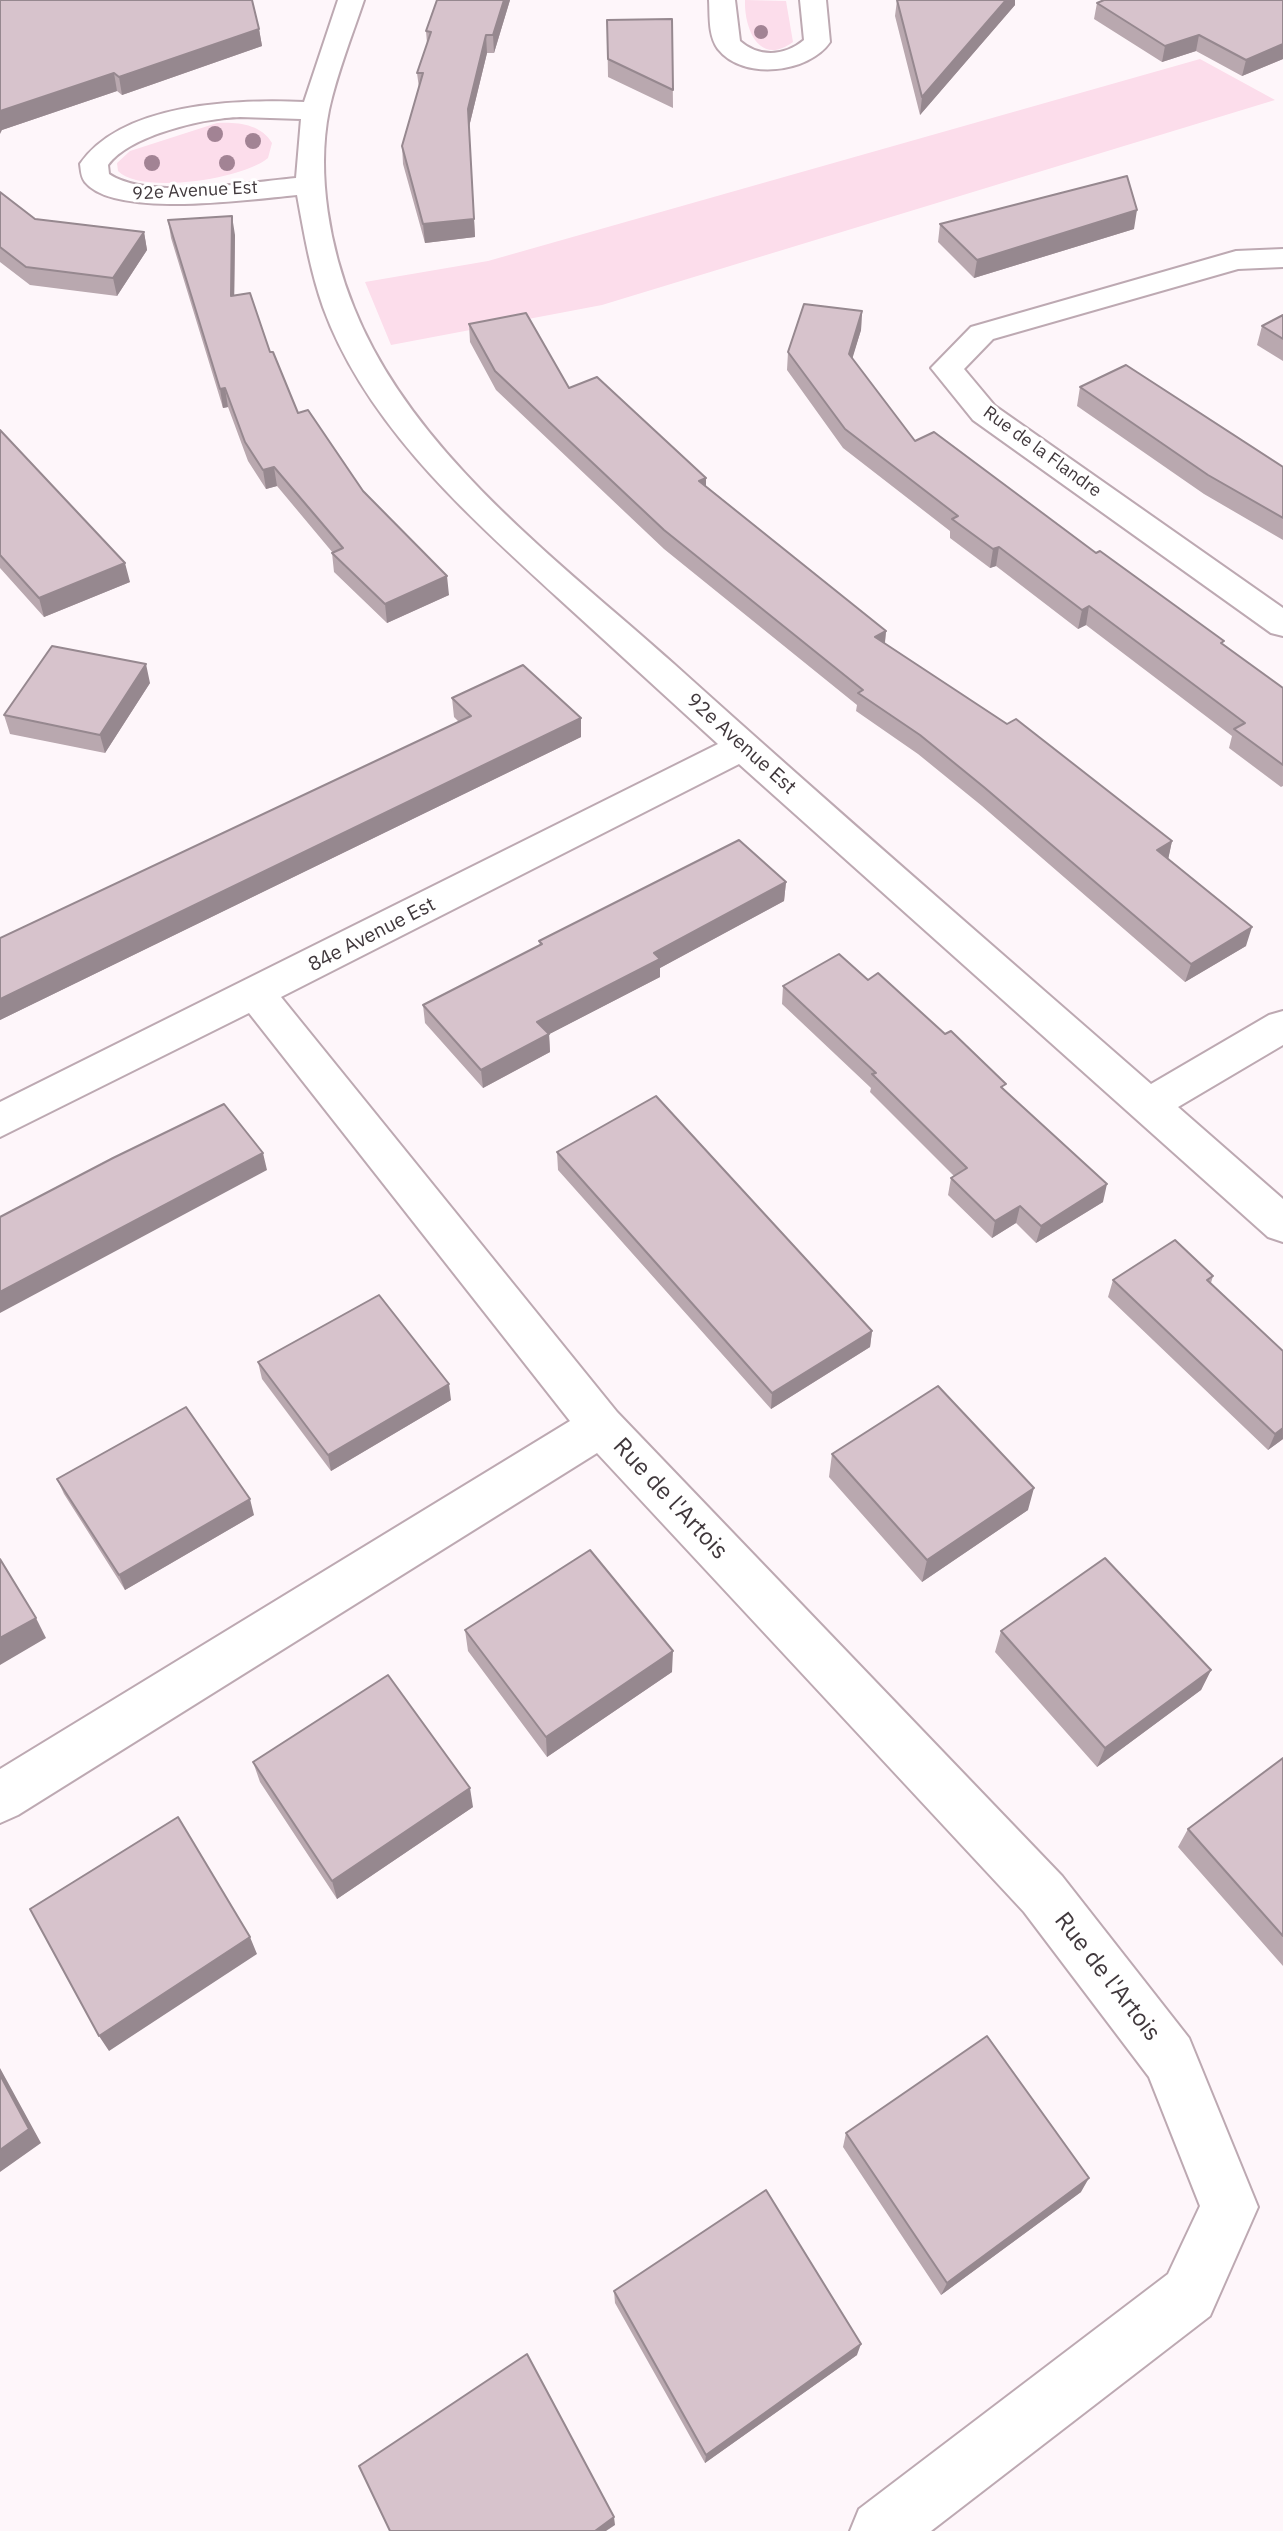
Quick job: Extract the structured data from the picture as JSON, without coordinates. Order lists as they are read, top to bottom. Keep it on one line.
{"streets":{"street":["92e Avenue Est","Rue de la Flandre","84e Avenue Est","Rue de l'Artois"]},"crossings":[["92e Avenue Est","84e Avenue Est"],["84e Avenue Est","Rue de l'Artois"]]}
